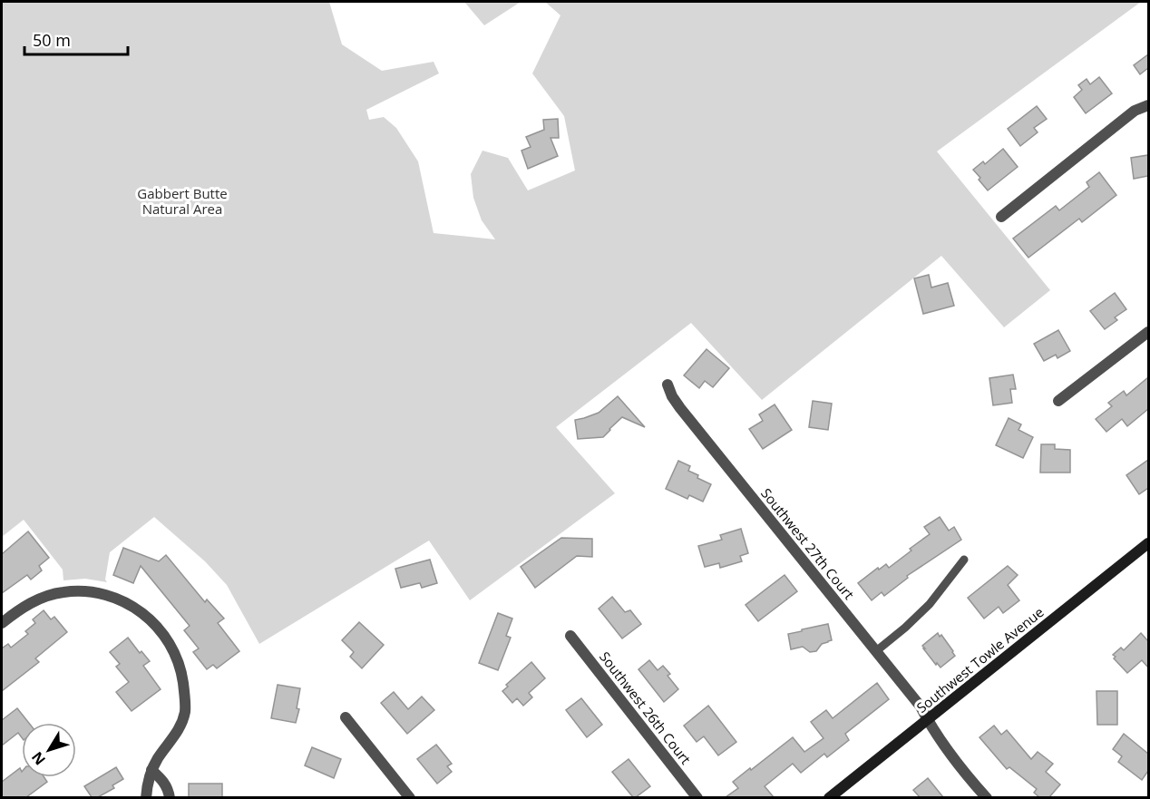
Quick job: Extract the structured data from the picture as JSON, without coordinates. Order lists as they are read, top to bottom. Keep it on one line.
{"streets":{"main road":["Southwest Towle Avenue"],"street":["Southwest 27th Court","Southwest 26th Court"]},"crossings":[["Southwest 27th Court","Southwest Towle Avenue"]],"parks":["Gabbert Butte Natural Area"],"scale_bar":"50 m","north":"bottom left"}
